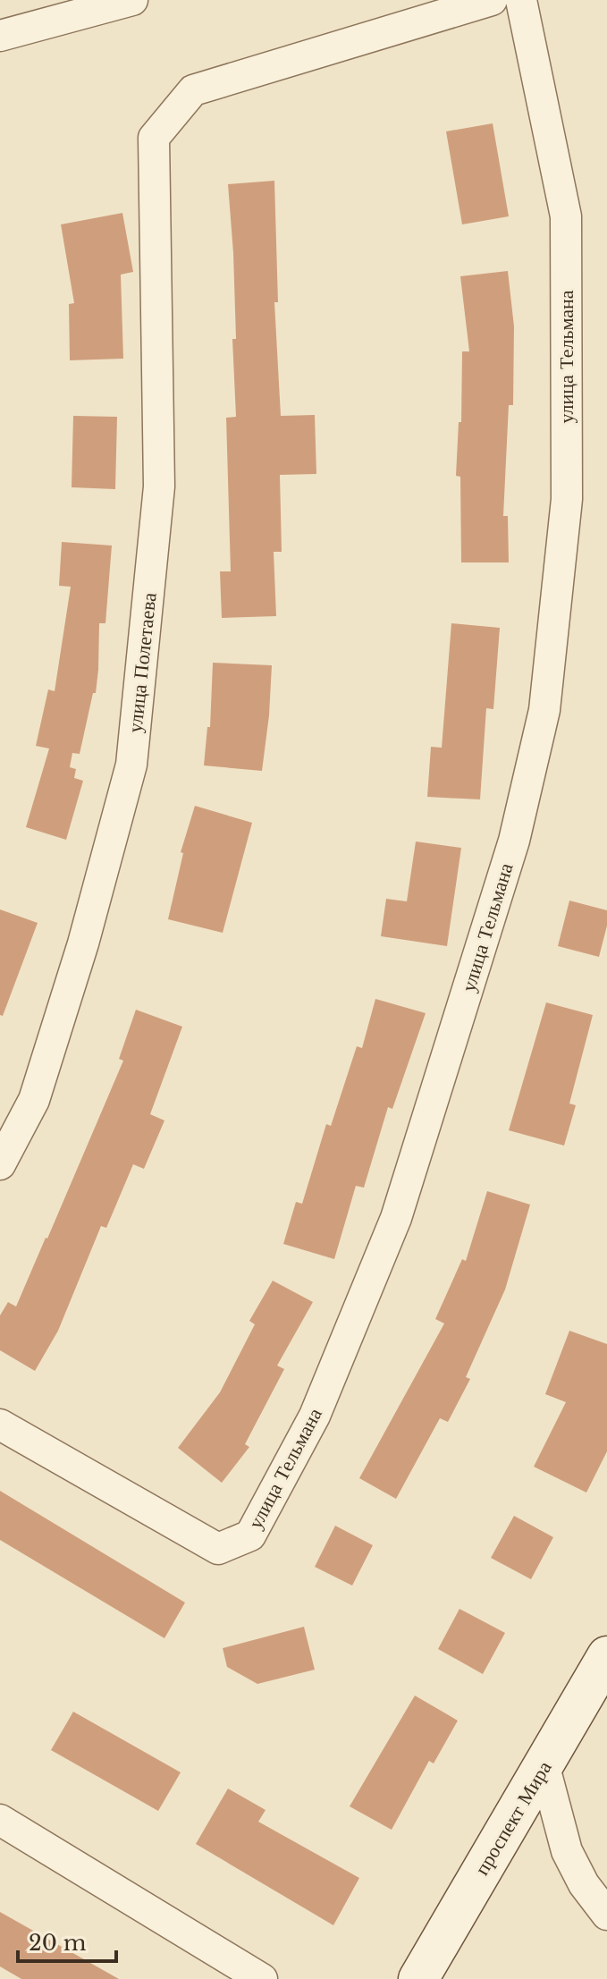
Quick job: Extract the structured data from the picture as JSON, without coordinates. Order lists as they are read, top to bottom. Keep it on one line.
{"streets":{"main road":["проспект Мира"],"street":["улица Тельмана","улица Полетаева"]},"scale_bar":"20 m"}
